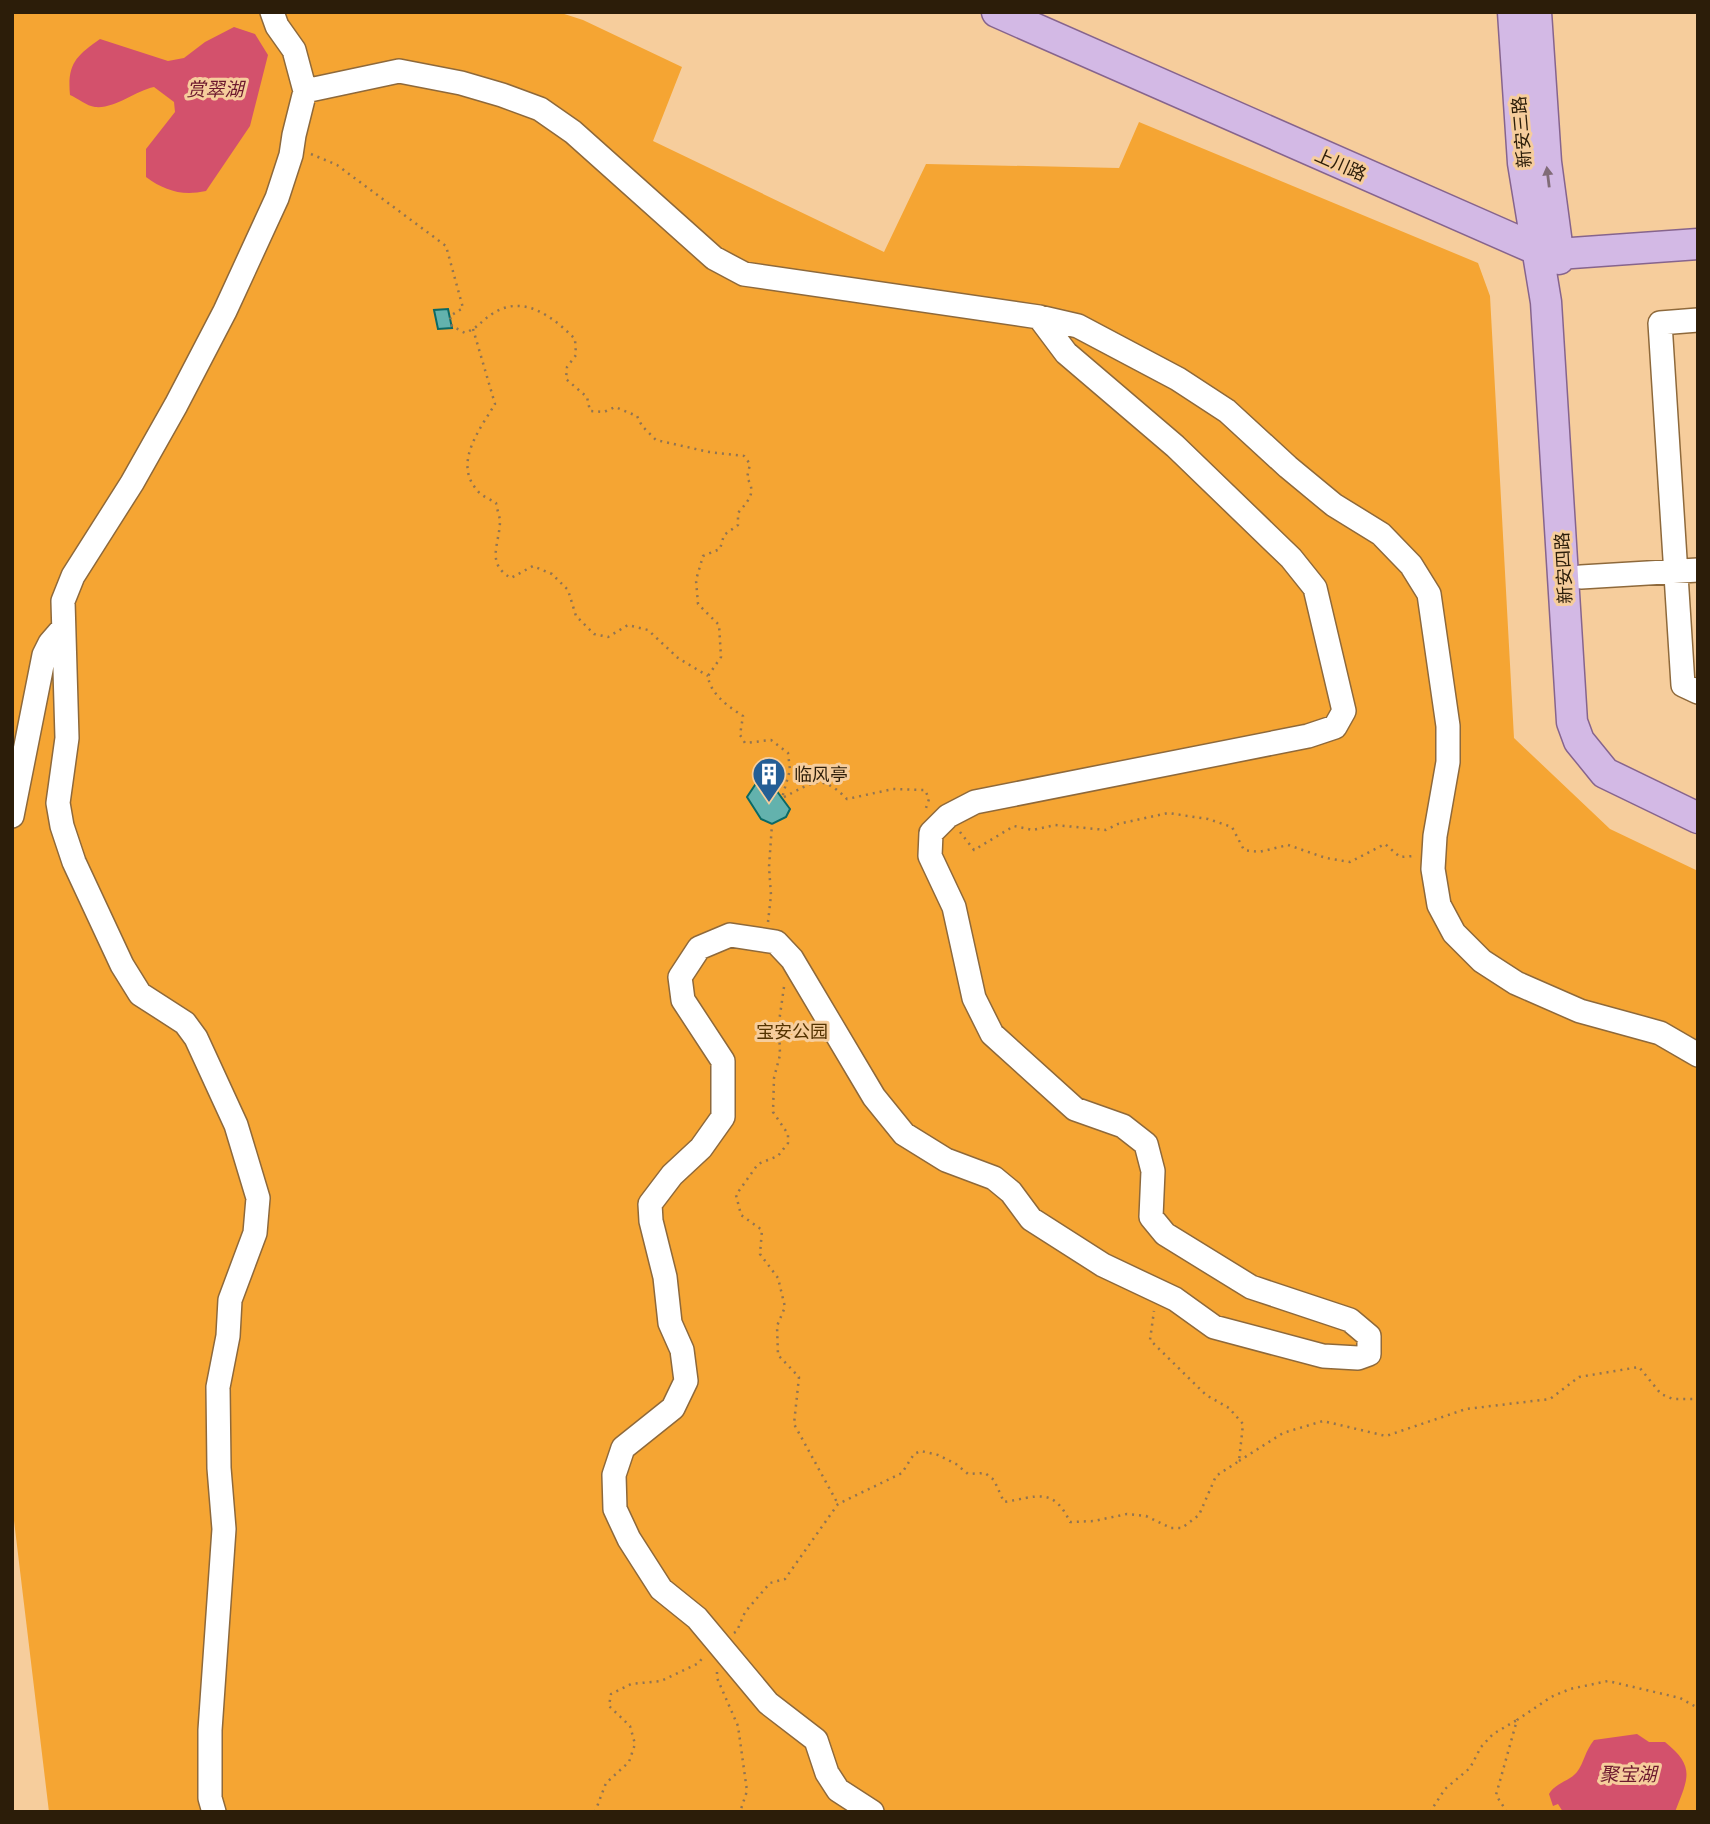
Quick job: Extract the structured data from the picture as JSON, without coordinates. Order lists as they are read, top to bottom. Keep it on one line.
{"streets":{"main road":["新安三路","上川路","新安四路"]},"crossings":[["新安三路","上川路"],["新安三路","新安四路"],["上川路","新安四路"]],"water":["赏翠湖","聚宝湖"],"parks":["宝安公园"],"places":{"building":["临风亭"]}}
